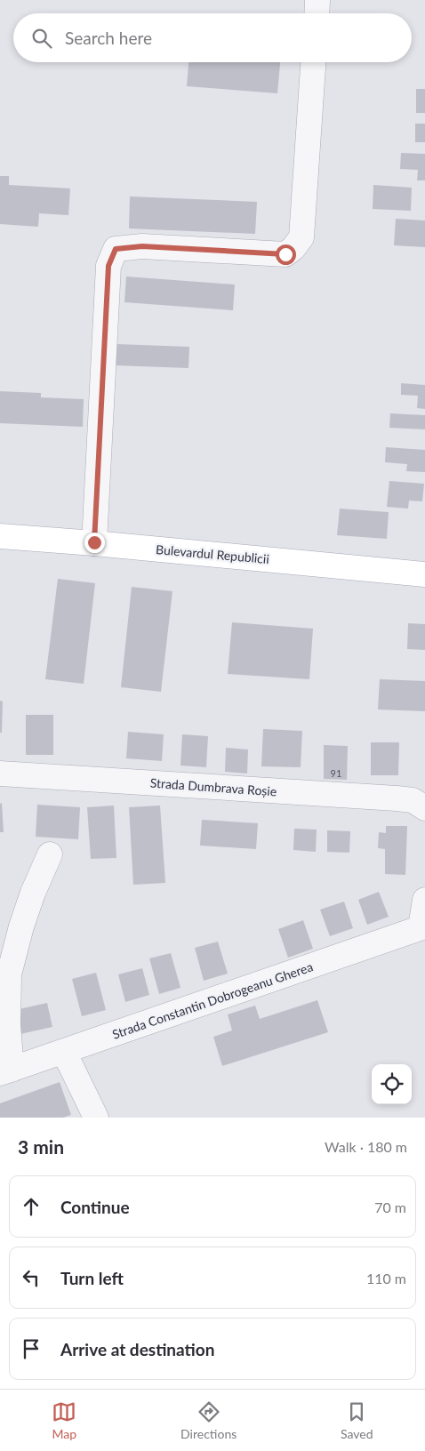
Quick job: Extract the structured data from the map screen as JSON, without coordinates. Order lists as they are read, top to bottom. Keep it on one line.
{"streets":{"main road":["Bulevardul Republicii"],"street":["Strada Dumbrava Roșie","Strada Constantin Dobrogeanu Gherea"]},"house_numbers":["91"],"page":{"search":"Search here","heading":["3 min","Walk · 180 m"],"list":[["Continue","70 m"],["Turn left","110 m"],"Arrive at destination"],"nav":["Map","Directions","Saved"]}}
